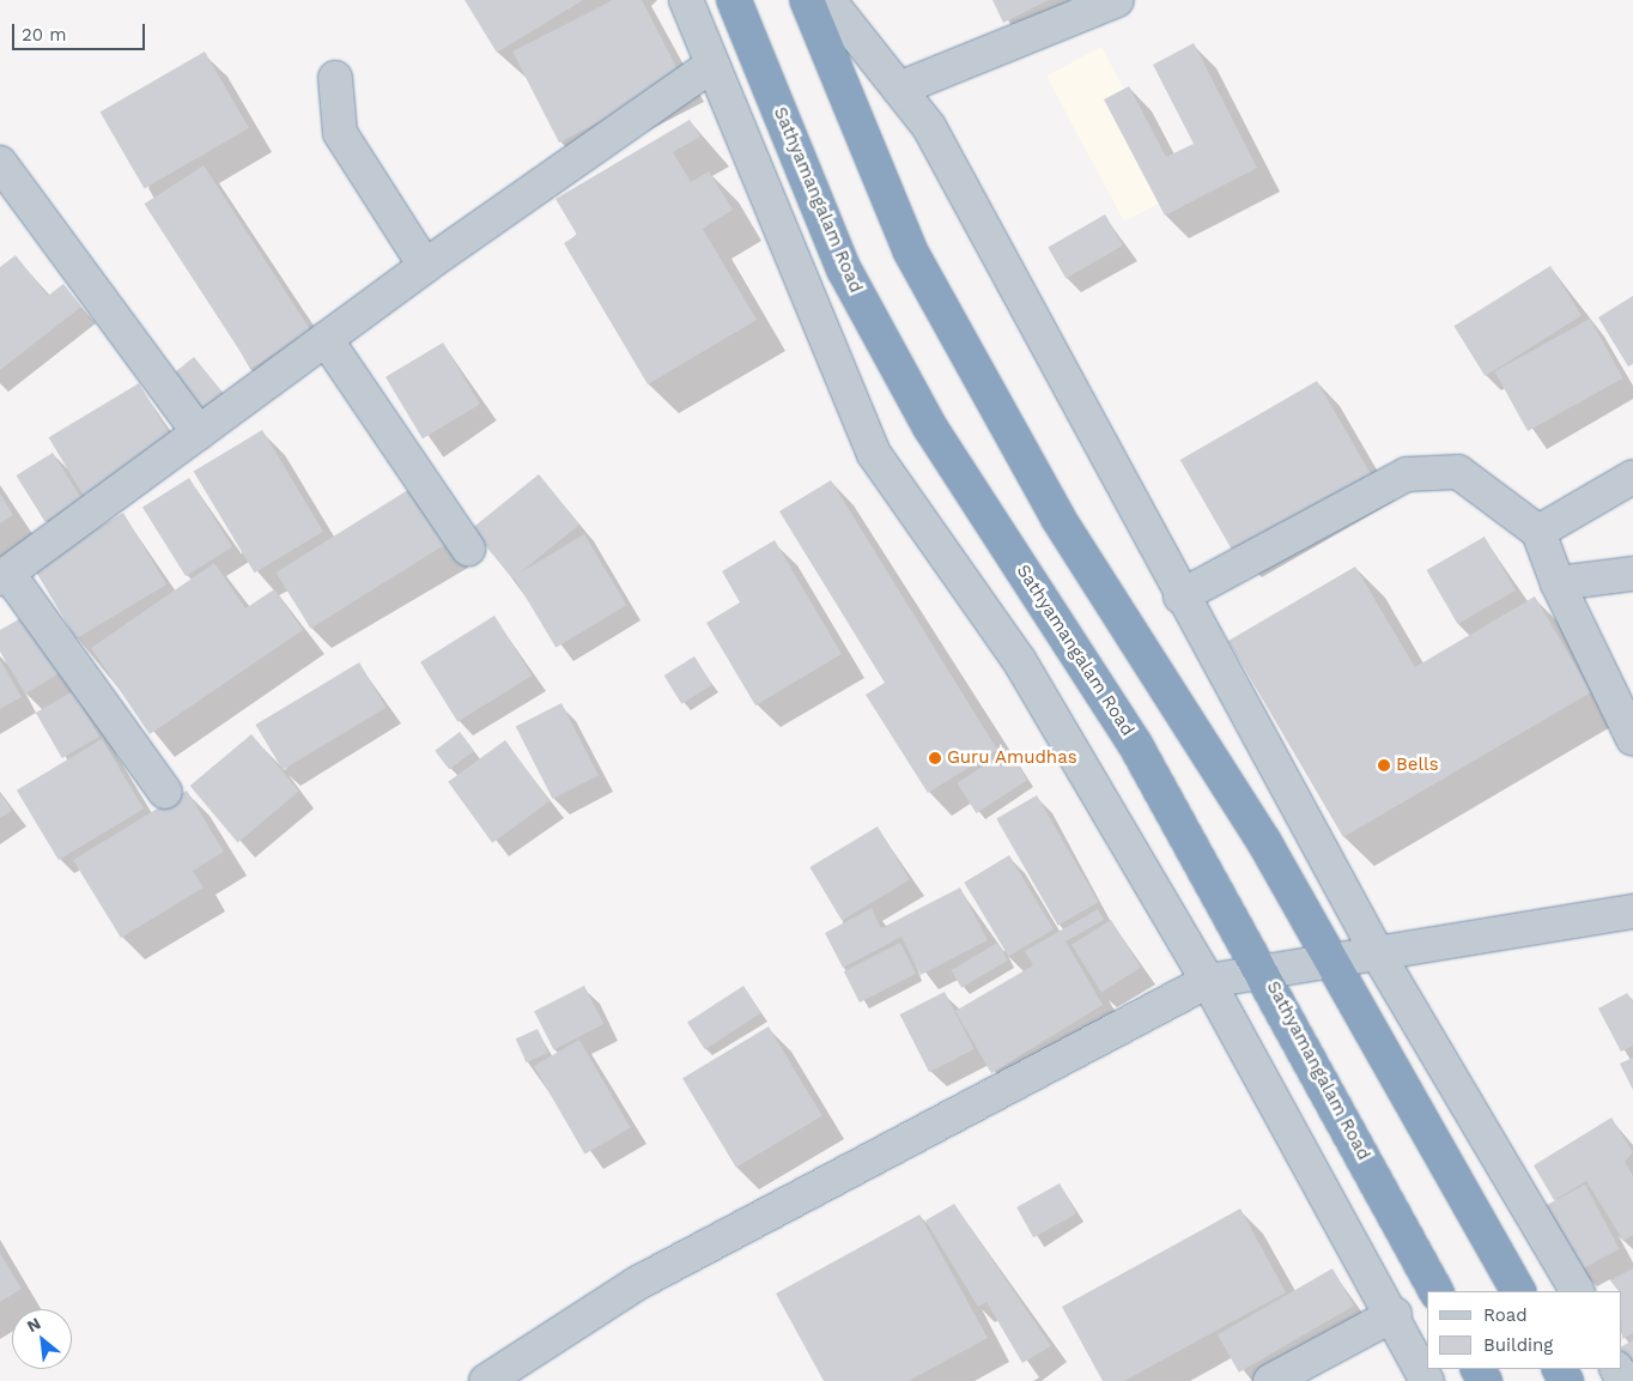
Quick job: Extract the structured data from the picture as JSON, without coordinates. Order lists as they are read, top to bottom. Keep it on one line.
{"streets":{"highway":["Sathyamangalam Road"]},"places":["Guru Amudhas","Bells"],"legend":["Road","Building"],"scale_bar":"20 m","north":"top left"}
